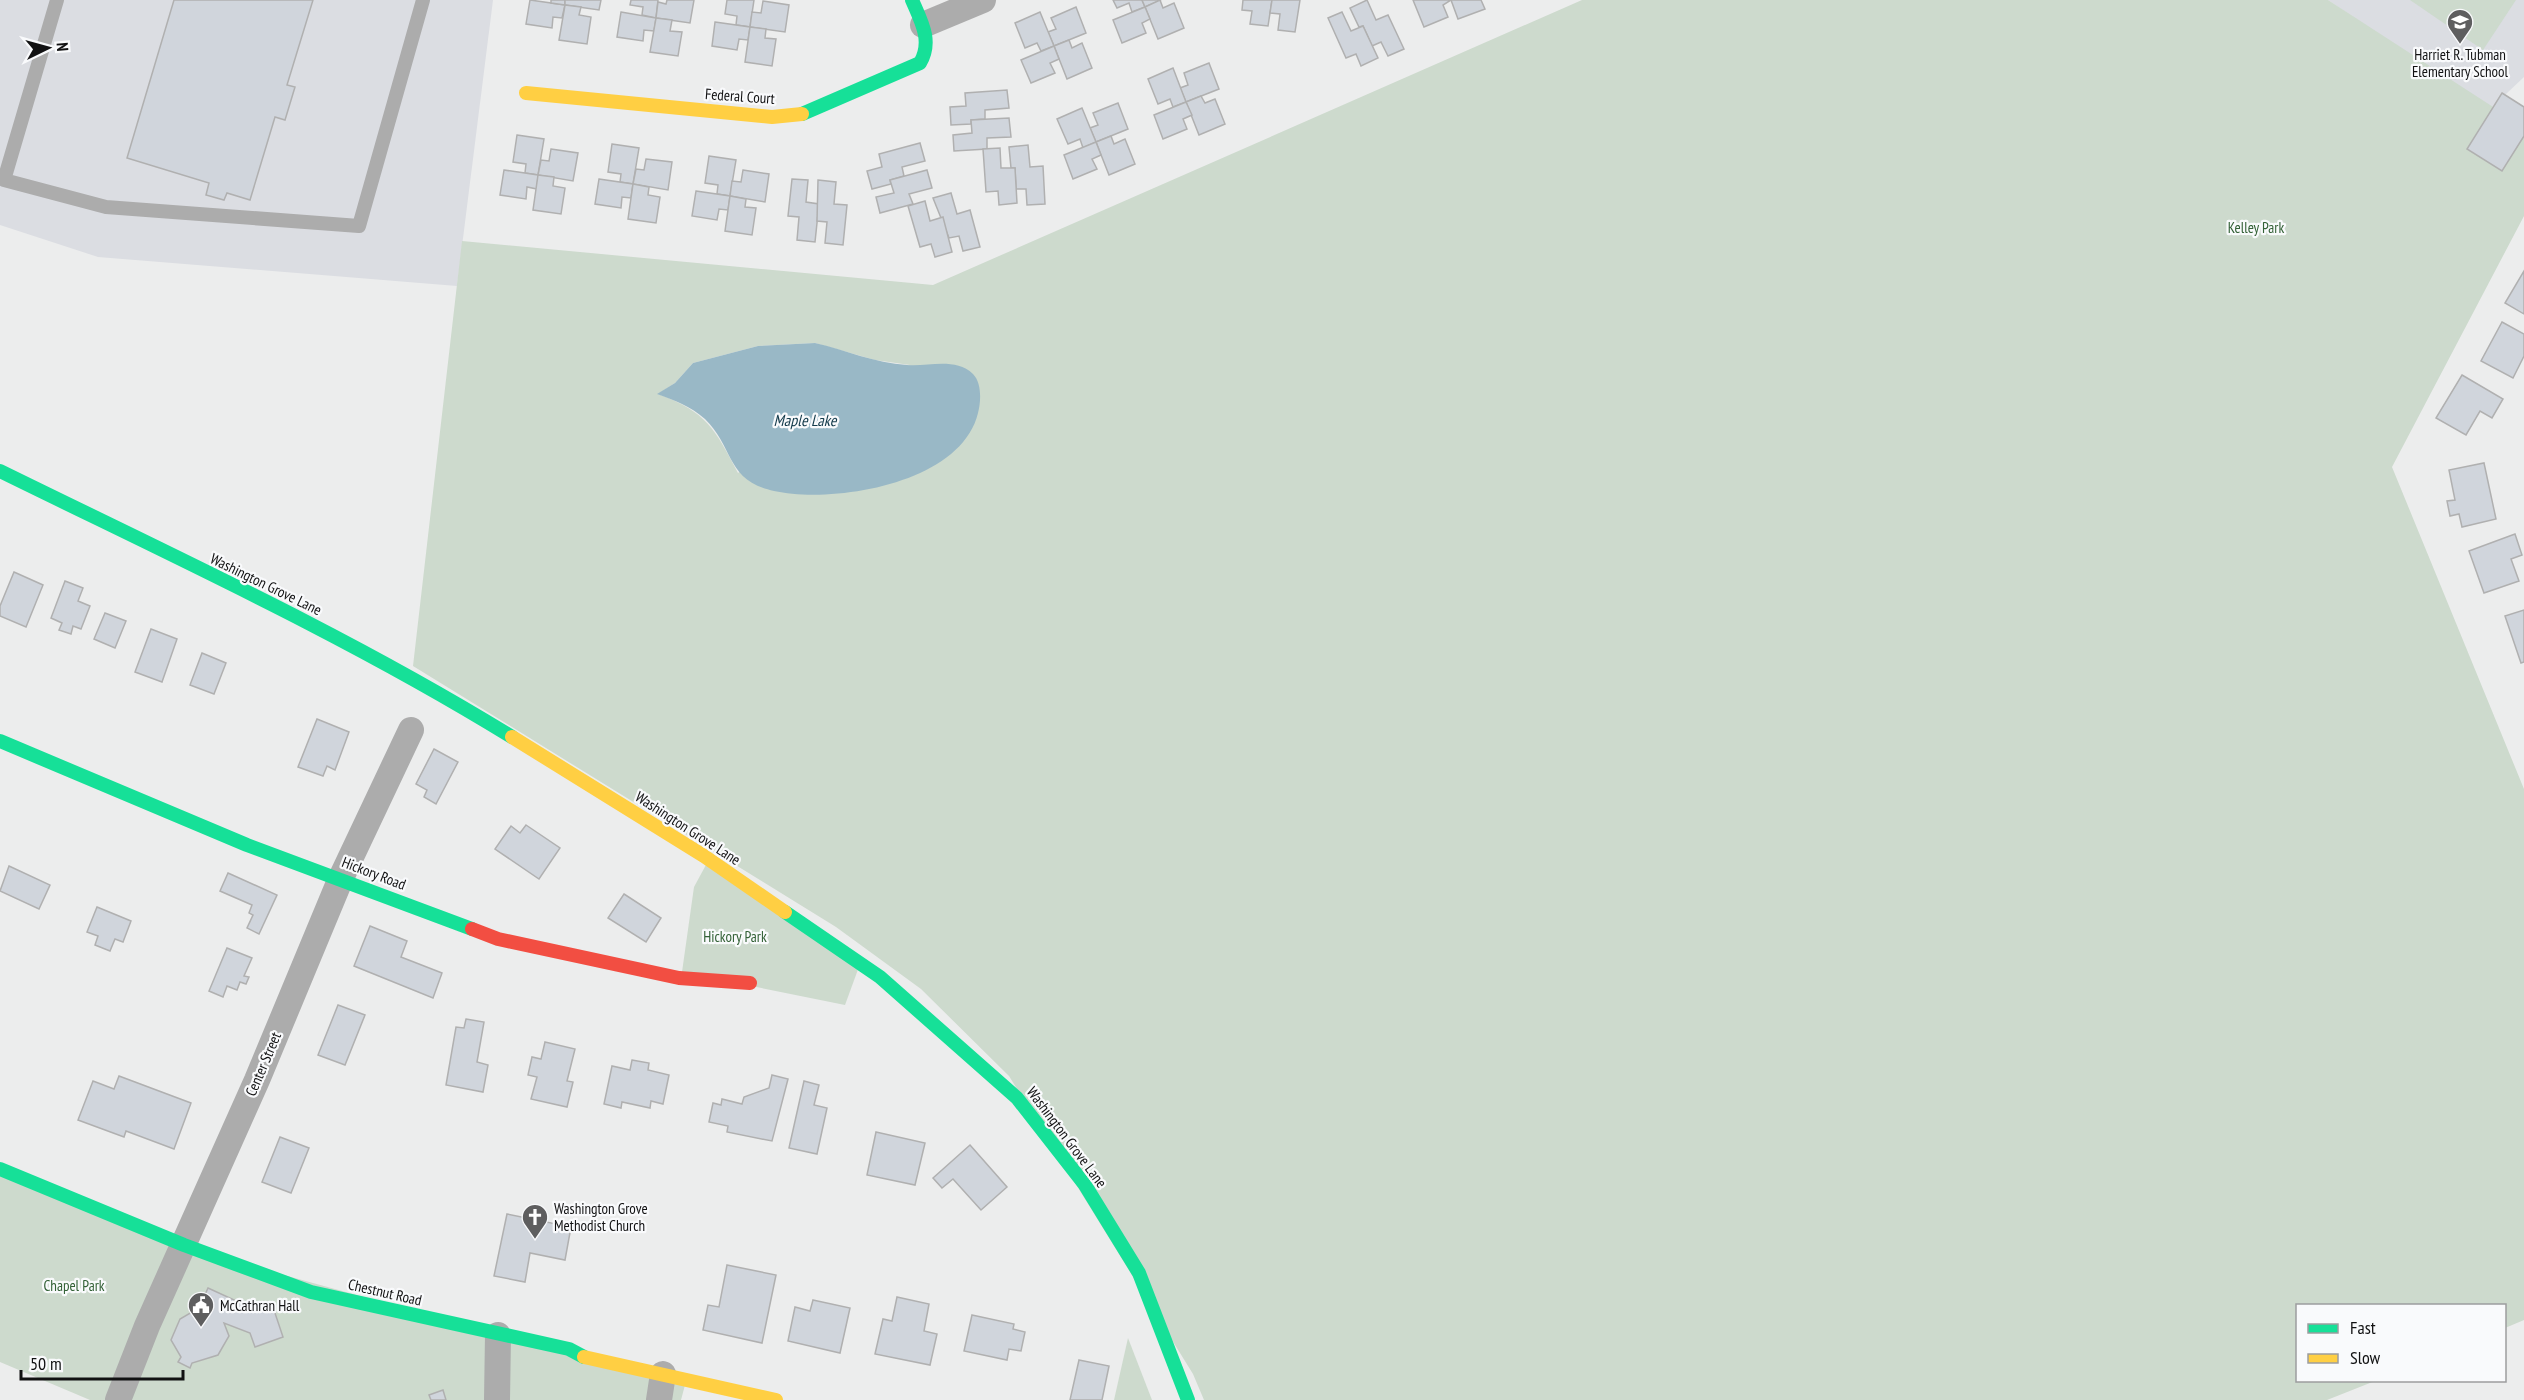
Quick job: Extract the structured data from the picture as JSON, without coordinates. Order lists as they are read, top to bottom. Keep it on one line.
{"streets":{"street":["Federal Court","Washington Grove Lane","Hickory Road","Center Street","Chestnut Road"]},"crossings":[["Hickory Road","Center Street"],["Center Street","Chestnut Road"]],"water":["Maple Lake"],"parks":["Kelley Park","Hickory Park","Chapel Park"],"places":{"school or university":["Harriet R. Tubman Elementary School"],"church":["Washington Grove Methodist Church"],"public building":["McCathran Hall"]},"legend":["Fast","Slow"],"scale_bar":"50 m","north":"right"}
